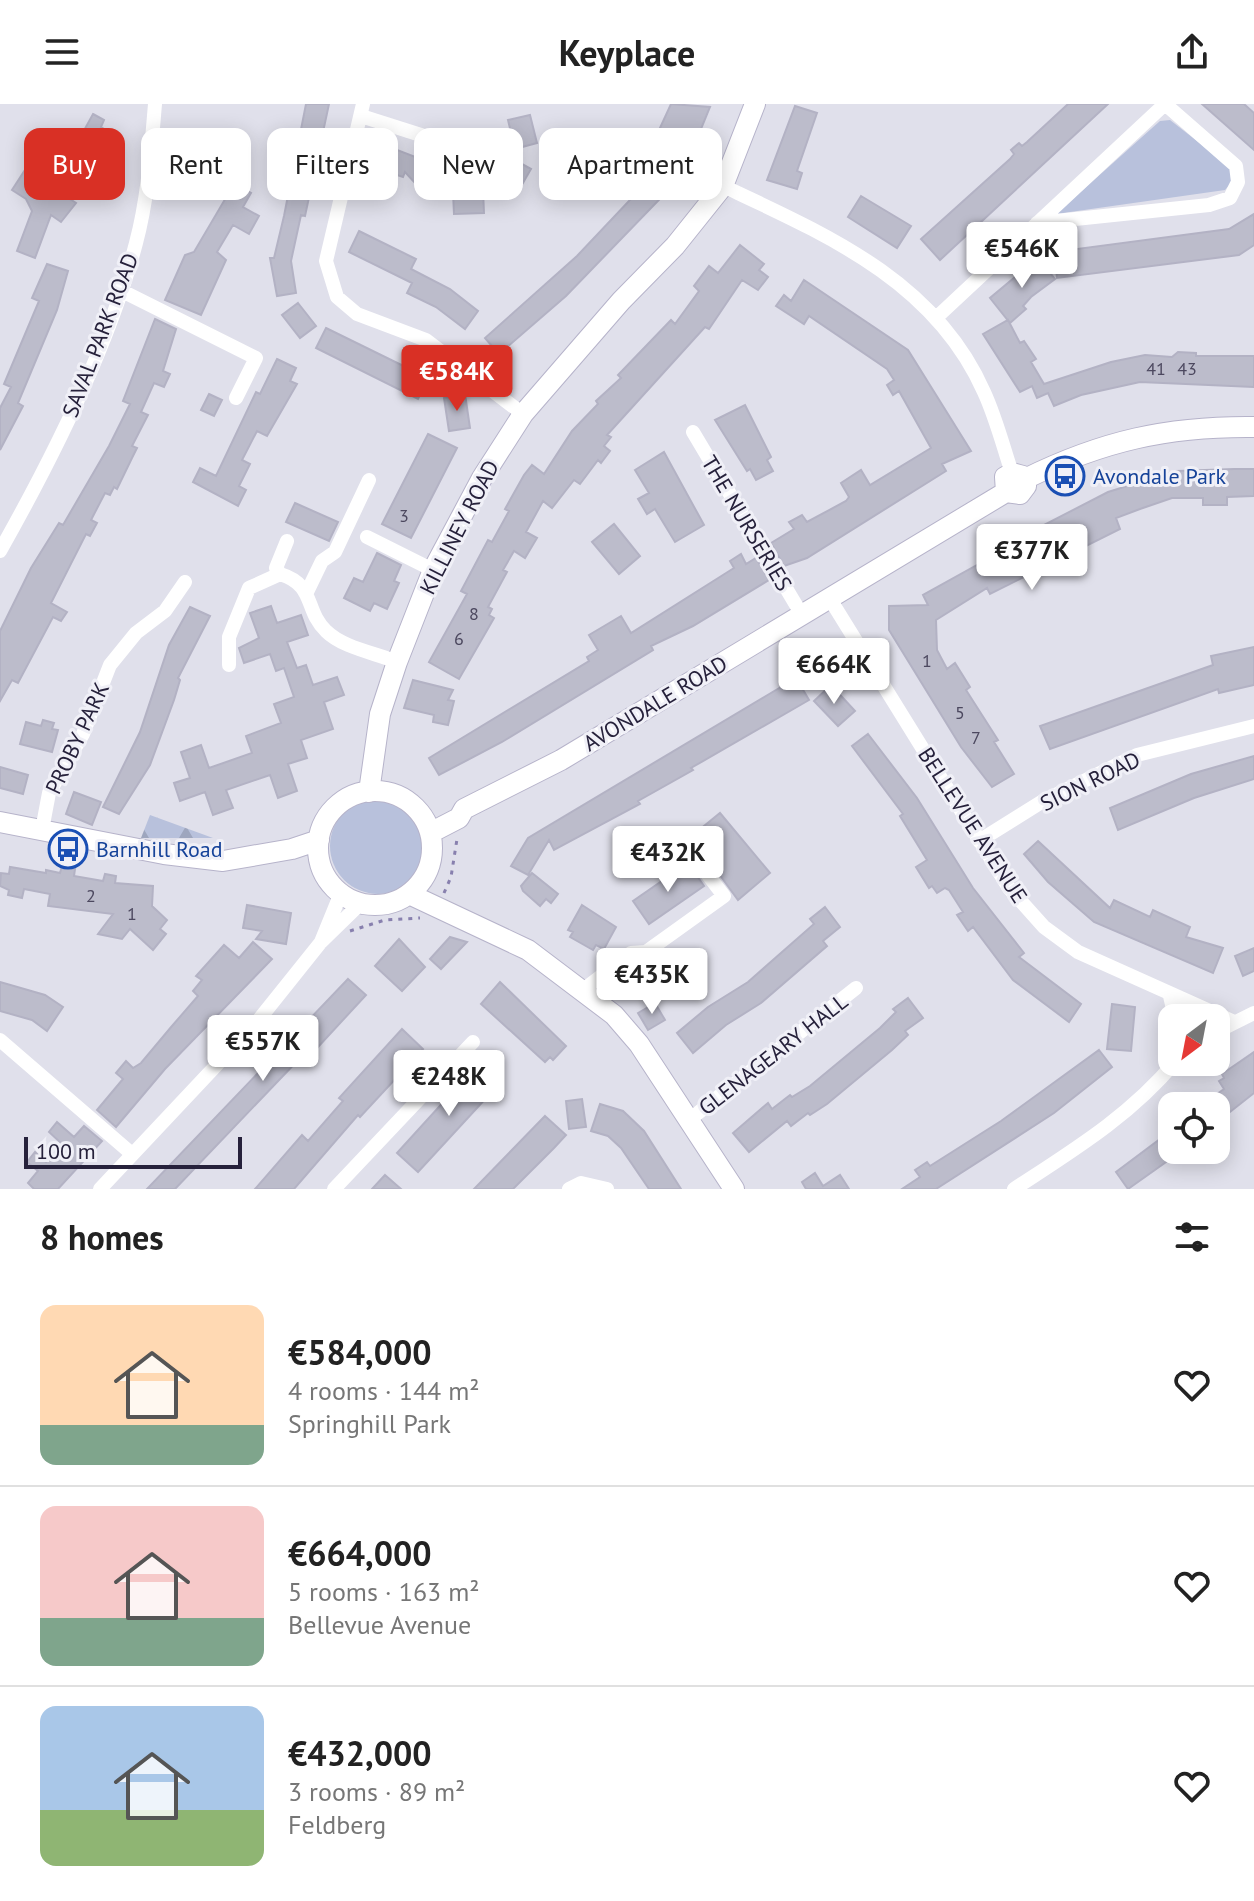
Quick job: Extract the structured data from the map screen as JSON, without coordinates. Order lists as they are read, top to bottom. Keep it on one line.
{"streets":{"street":["SAVAL PARK ROAD","THE NURSERIES","KILLINEY ROAD","AVONDALE ROAD","PROBY PARK","SION ROAD","BELLEVUE AVENUE","GLENAGEARY HALL"]},"crossings":[["THE NURSERIES","AVONDALE ROAD"],["KILLINEY ROAD","AVONDALE ROAD"],["AVONDALE ROAD","BELLEVUE AVENUE"],["SION ROAD","BELLEVUE AVENUE"]],"places":{"bus stop":["Avondale Park","Barnhill Road"]},"house_numbers":["41","43","3","8","6","1","5","7","2","1"],"scale_bar":"100 m","north":"bottom left","page":{"header":"Keyplace","chip":["Buy","Rent","Filters","New","Apartment"],"price":["€546K","€584K","€377K","€664K","€432K","€435K","€557K","€248K"],"scale":"100 m","heading":"8 homes","list":[{"name":"€584,000","note":"4 rooms · 144 m² · Springhill Park"},{"name":"€664,000","note":"5 rooms · 163 m² · Bellevue Avenue"},{"name":"€432,000","note":"3 rooms · 89 m² · Feldberg"}]}}
